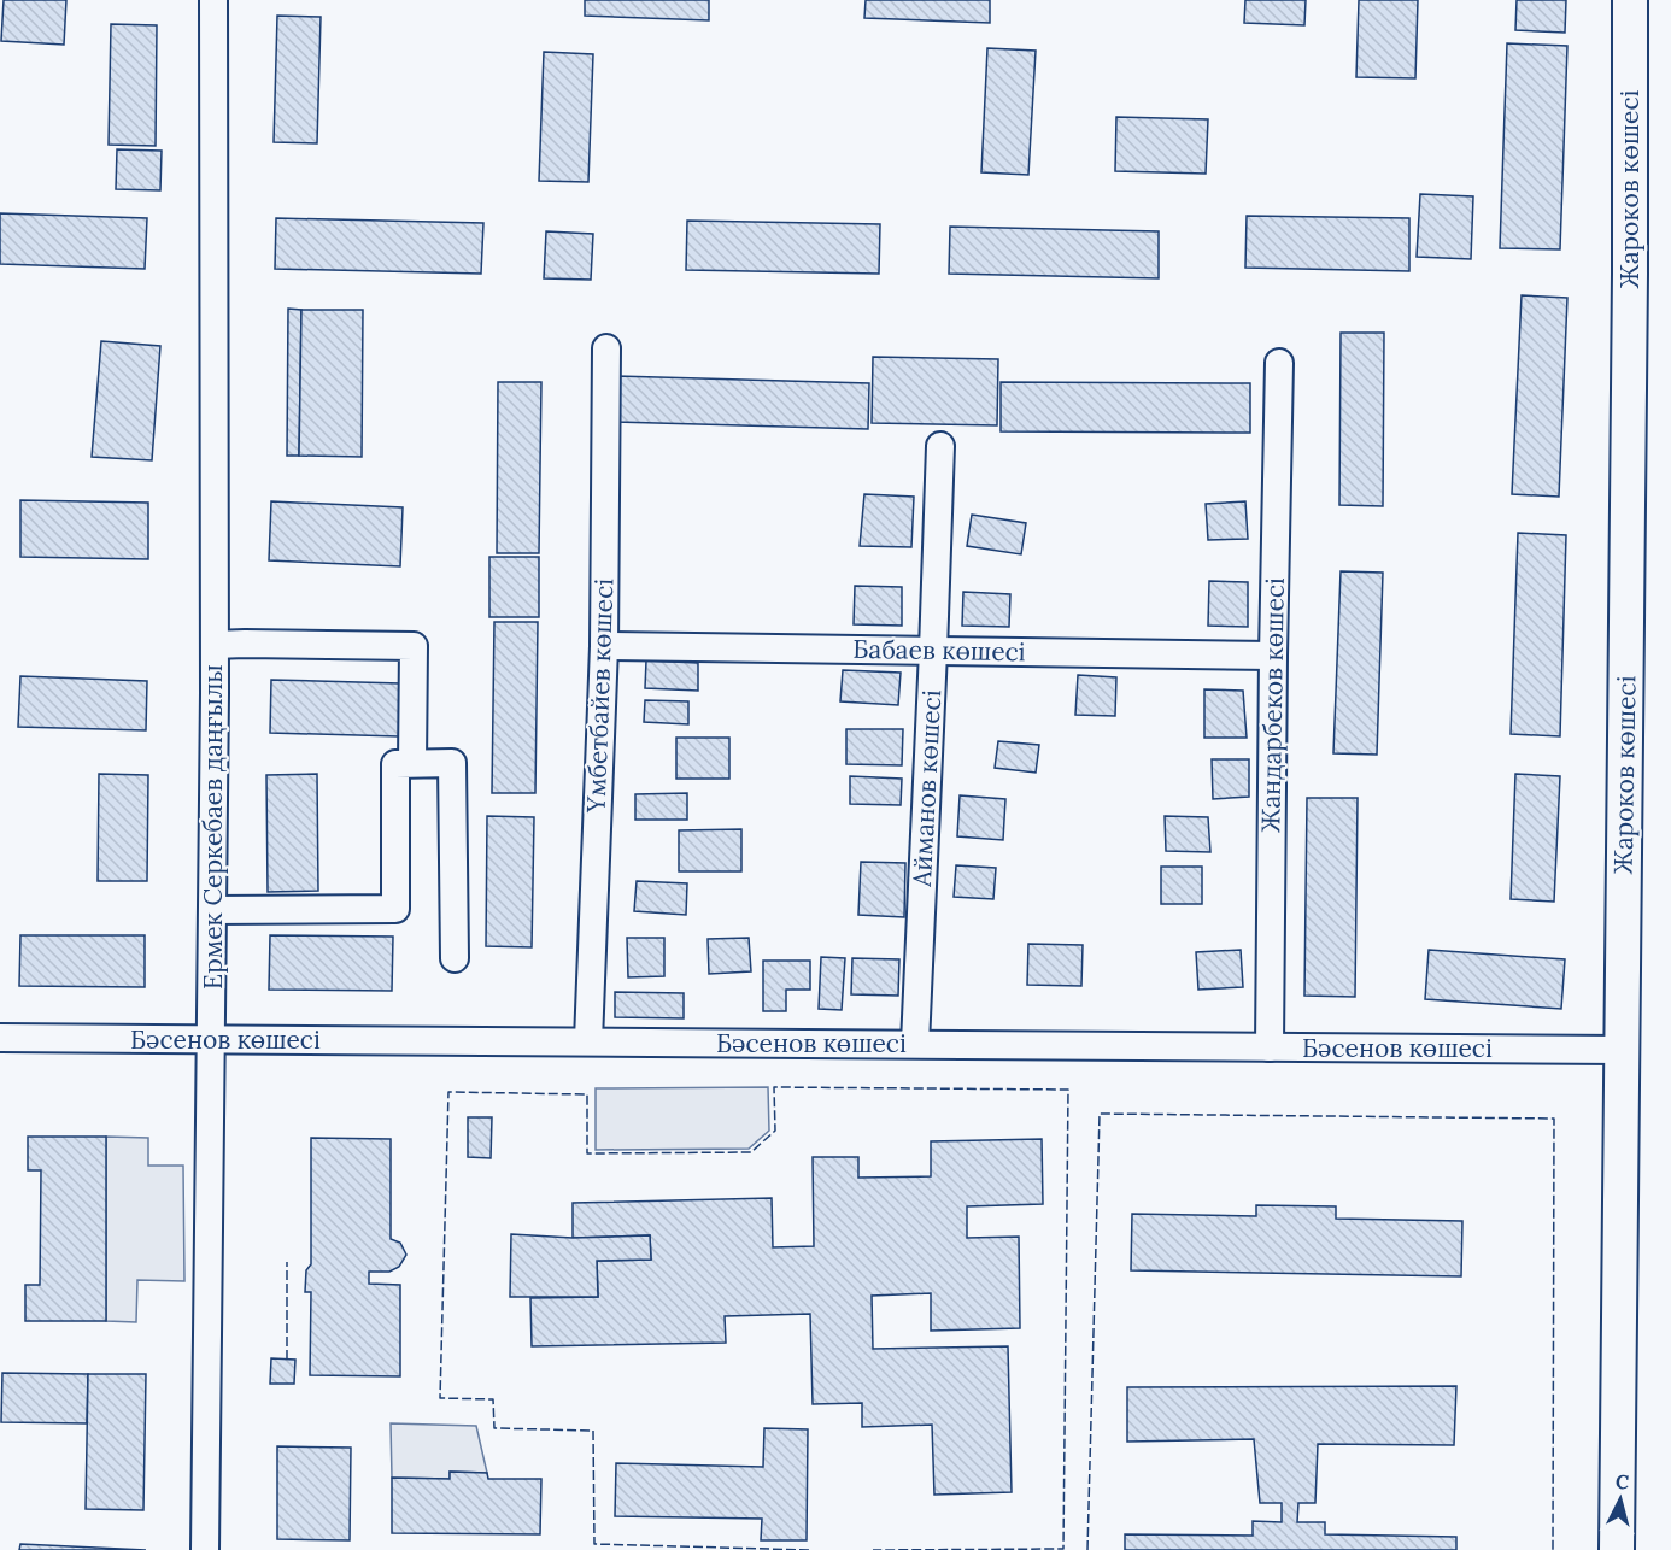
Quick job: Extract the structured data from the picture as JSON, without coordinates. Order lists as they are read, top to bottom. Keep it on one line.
{"streets":{"main road":["Жароков көшесі"],"street":["Бабаев көшесі","Үмбетбайев көшесі","Жандарбеков көшесі","Айманов көшесі","Ермек Серкебаев даңғылы","Бәсенов көшесі"]},"crossings":[["Жароков көшесі","Бәсенов көшесі"],["Бабаев көшесі","Үмбетбайев көшесі"],["Бабаев көшесі","Жандарбеков көшесі"],["Бабаев көшесі","Айманов көшесі"],["Үмбетбайев көшесі","Бәсенов көшесі"],["Жандарбеков көшесі","Бәсенов көшесі"],["Айманов көшесі","Бәсенов көшесі"],["Ермек Серкебаев даңғылы","Бәсенов көшесі"]],"north":"top"}
